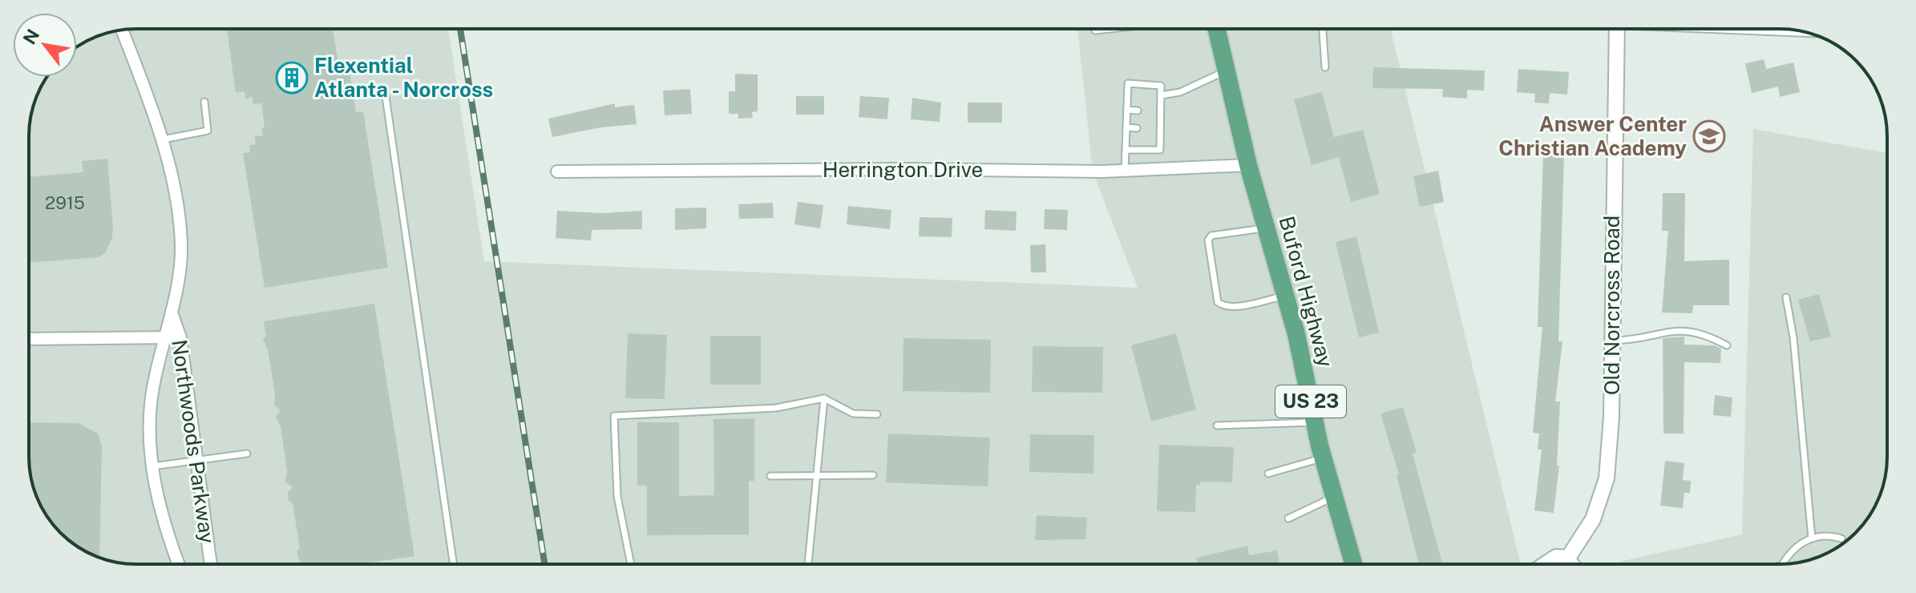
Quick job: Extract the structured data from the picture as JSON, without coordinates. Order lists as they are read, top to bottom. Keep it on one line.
{"streets":{"main road":["Buford Highway","US 23"],"street":["Herrington Drive","Old Norcross Road","Northwoods Parkway"]},"crossings":[["Herrington Drive","Buford Highway"]],"places":{"building":["Flexential Atlanta - Norcross"],"school or university":["Answer Center Christian Academy"]},"house_numbers":["2915"],"north":"top left"}
